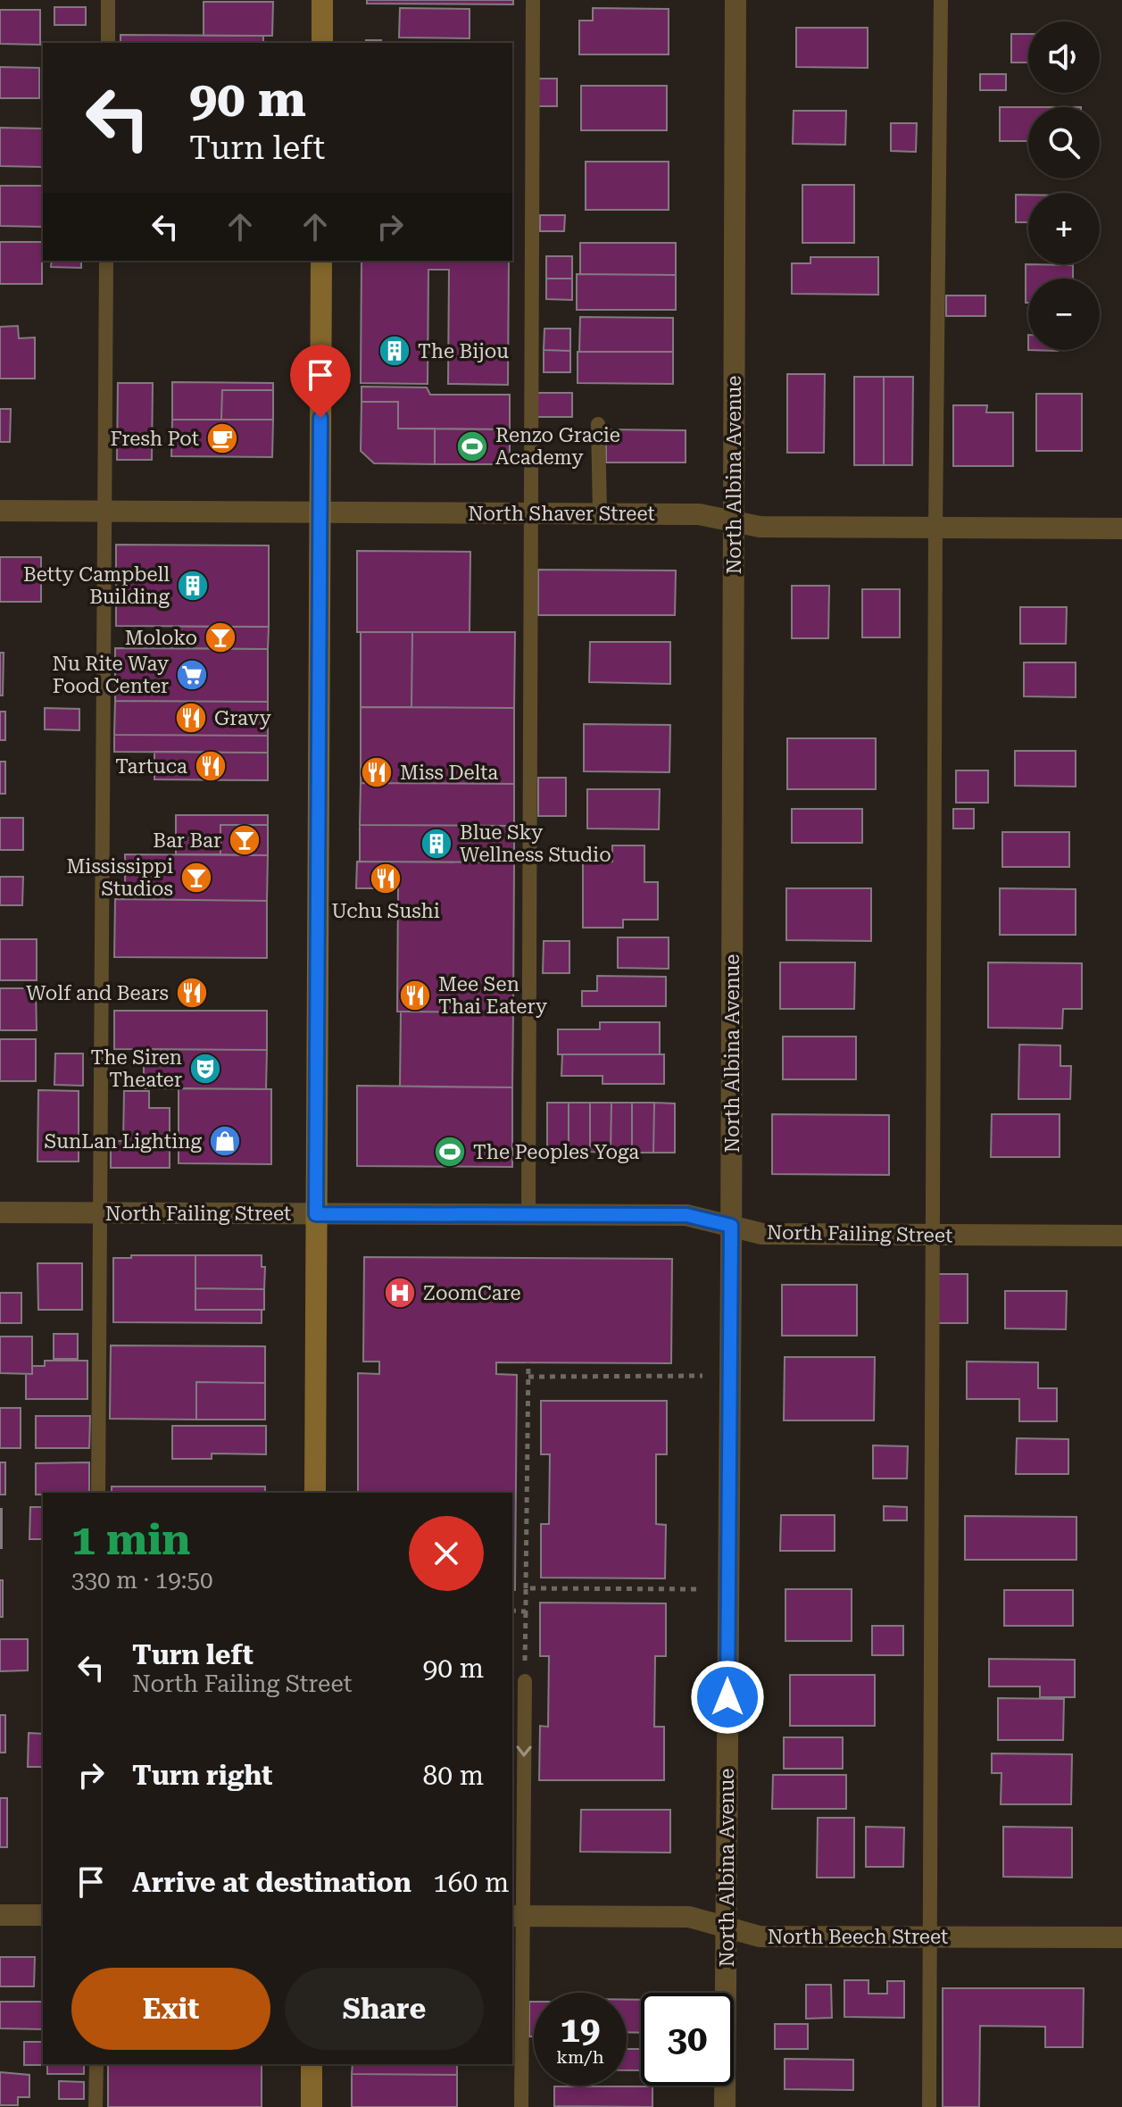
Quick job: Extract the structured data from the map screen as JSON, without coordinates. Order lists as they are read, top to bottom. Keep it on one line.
{"streets":{"street":["North Albina Avenue","North Shaver Street","North Failing Street","North Beech Street"]},"crossings":[["North Albina Avenue","North Shaver Street"],["North Albina Avenue","North Failing Street"],["North Albina Avenue","North Beech Street"]],"places":{"building":["The Bijou","Betty Campbell Building","Blue Sky Wellness Studio"],"cafe":["Fresh Pot"],"sports":["Renzo Gracie Academy","The Peoples Yoga"],"bar":["Moloko","Bar Bar","Mississippi Studios"],"supermarket":["Nu Rite Way Food Center"],"restaurant":["Gravy","Tartuca","Miss Delta","Uchu Sushi","Wolf and Bears","Mee Sen Thai Eatery"],"theatre":["The Siren Theater"],"shop":["SunLan Lighting"],"hospital":["ZoomCare"]},"page":{"map_buttons":["+","−"],"turn":["90 m","Turn left"],"heading":["1 min","330 m · 19:50"],"list":[{"name":"Turn left","note":"North Failing Street","value":"90 m"},{"name":"Turn right","value":"80 m"},{"name":"Arrive at destination","value":"160 m"}],"buttons":["Exit","Share"],"speed":"19 km/h","limit":"30"}}
